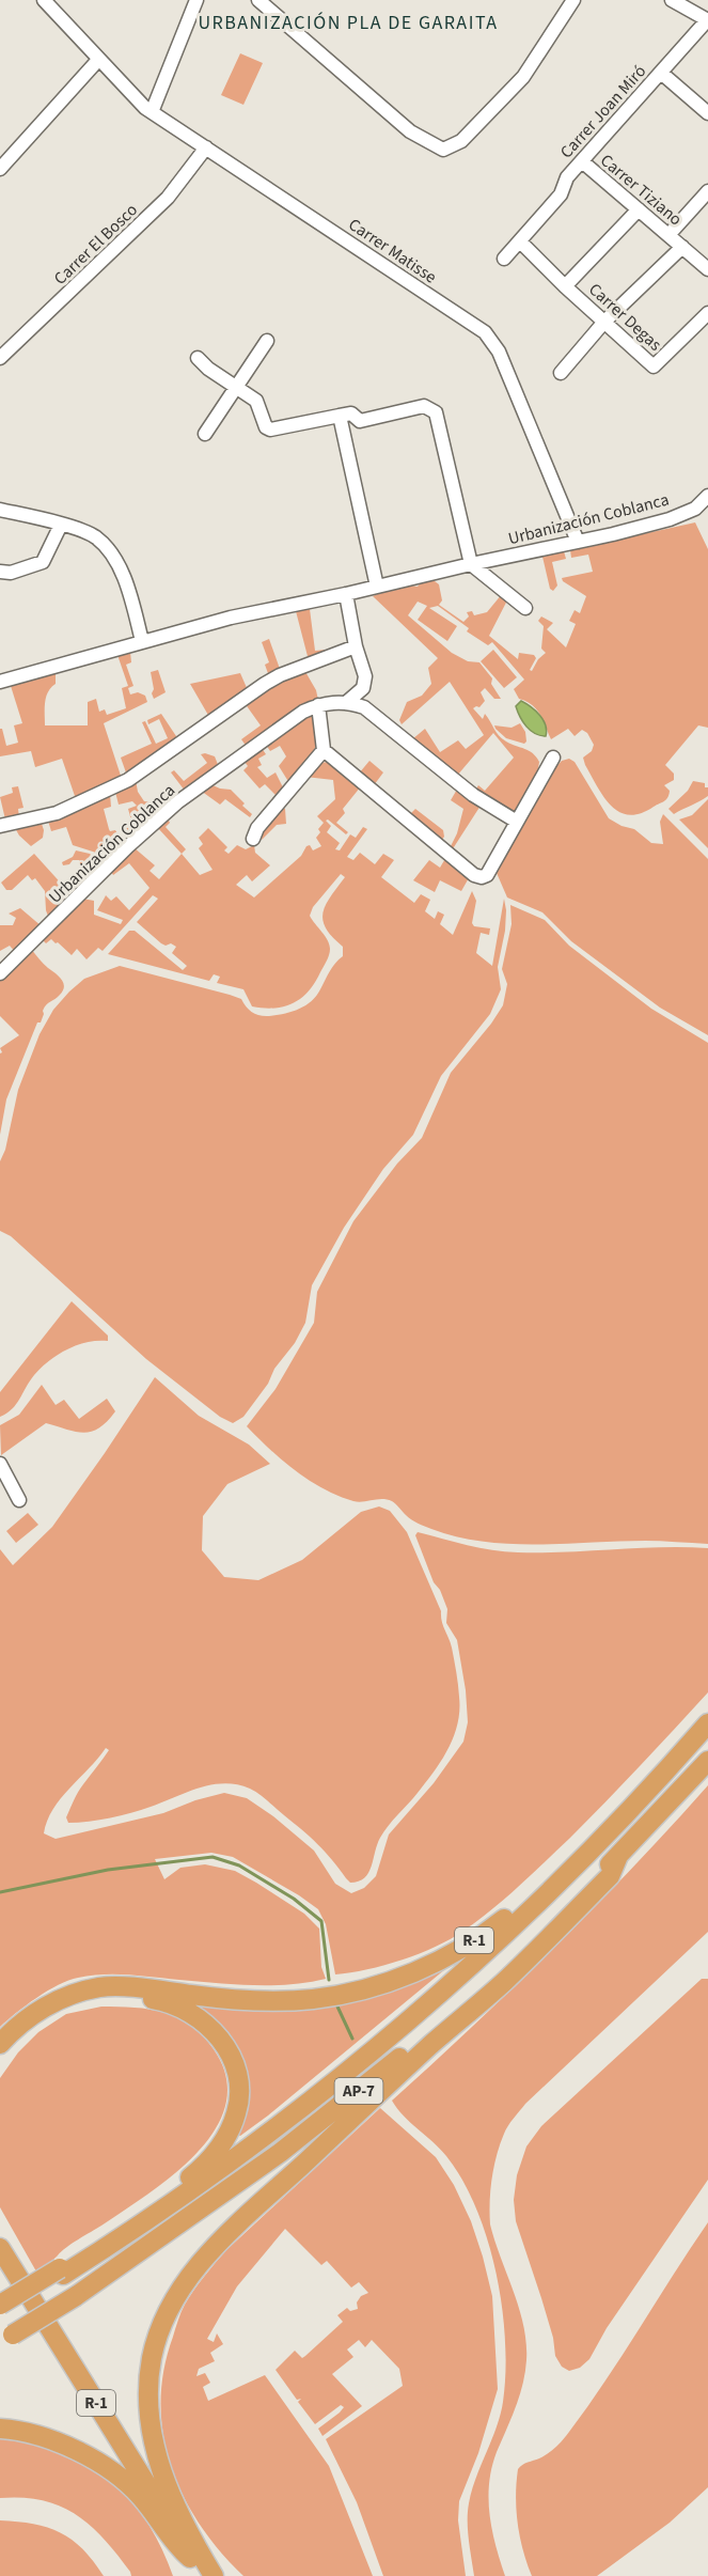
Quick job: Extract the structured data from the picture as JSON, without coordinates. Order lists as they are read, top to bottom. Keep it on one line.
{"streets":{"highway":["R-1","AP-7"],"street":["Carrer Joan Miró","Carrer Tiziano","Carrer El Bosco","Carrer Matisse","Carrer Degas","Urbanización Coblanca"]},"crossings":[["Carrer Joan Miró","Carrer Tiziano"],["Carrer Joan Miró","Carrer Degas"],["Carrer El Bosco","Carrer Matisse"],["Carrer Matisse","Urbanización Coblanca"],["R-1","AP-7"]],"districts":["URBANIZACIÓN PLA DE GARAITA"]}
